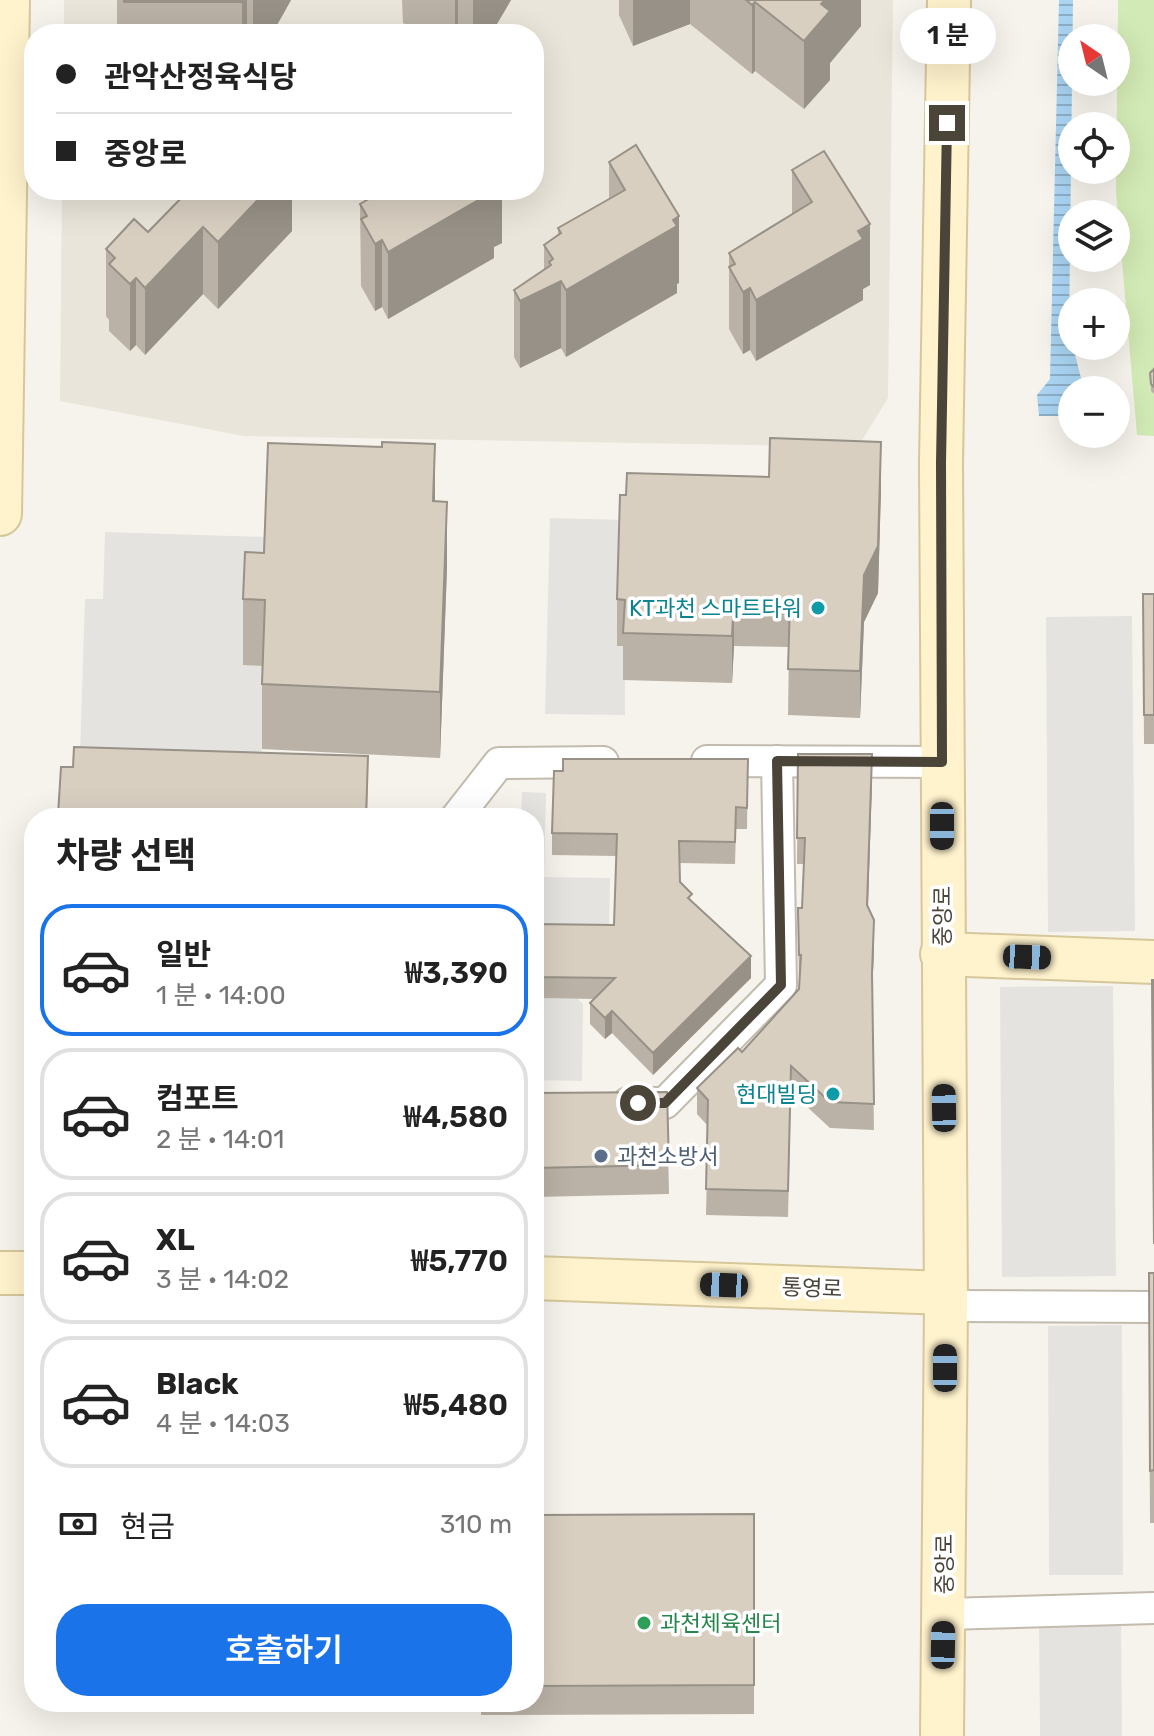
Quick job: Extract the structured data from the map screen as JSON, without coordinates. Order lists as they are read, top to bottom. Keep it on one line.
{"streets":{"street":["중앙로","통영로"]},"crossings":[["중앙로","통영로"]],"places":["KT과천 스마트타워","현대빌딩","과천소방서","과천체육센터"],"north":"top left","page":{"bubble":"1 분","map_buttons":["+","−"],"banner":["관악산정육식당","중앙로"],"heading":"차량 선택","list":[{"name":"일반","note":"1 분 · 14:00","value":"₩3,390"},{"name":"컴포트","note":"2 분 · 14:01","value":"₩4,580"},{"name":"XL","note":"3 분 · 14:02","value":"₩5,770"},{"name":"Black","note":"4 분 · 14:03","value":"₩5,480"}],"pay":["현금","310 m"],"buttons":"호출하기"}}
